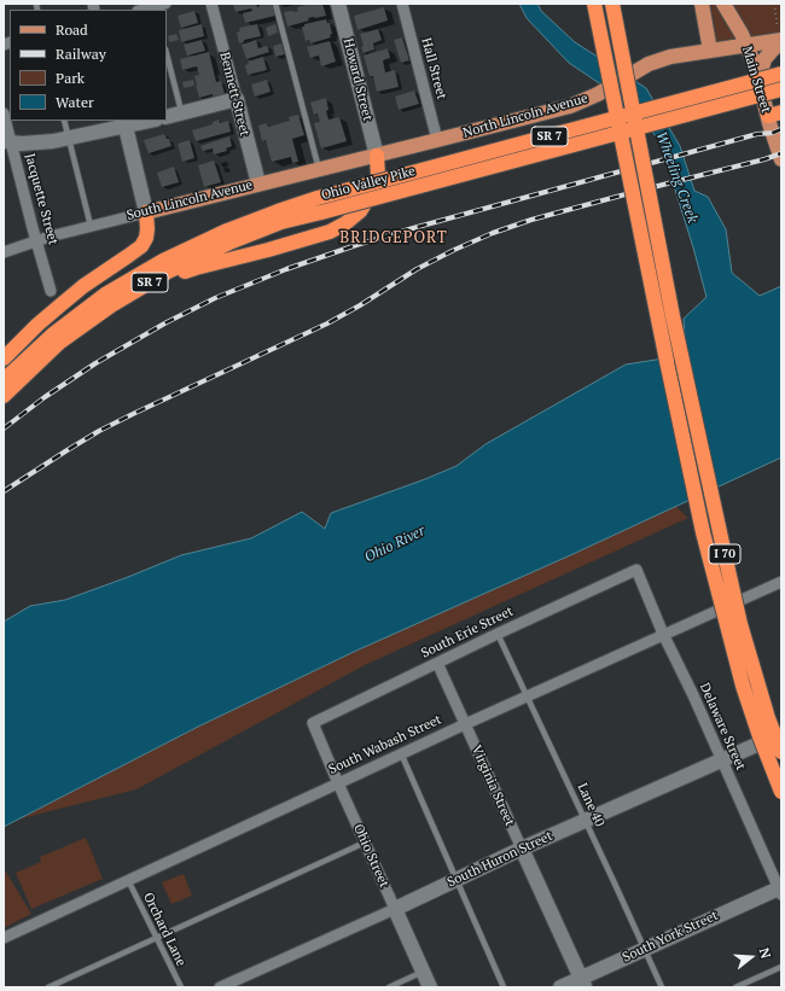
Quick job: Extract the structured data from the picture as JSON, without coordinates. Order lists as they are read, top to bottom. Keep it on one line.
{"streets":{"highway":["SR 7","Ohio Valley Pike","I 70"],"main road":["Main Street","North Lincoln Avenue","South Lincoln Avenue"],"street":["Hall Street","Howard Street","Bennett Street","Jacquette Street","South Erie Street","Delaware Street","South Wabash Street","Virginia Street","Ohio Street","South Huron Street","South York Street"],"lane":["Lane 40","Orchard Lane"]},"crossings":[["Hall Street","North Lincoln Avenue"],["Howard Street","North Lincoln Avenue"],["Howard Street","South Lincoln Avenue"],["Main Street","North Lincoln Avenue"],["Bennett Street","South Lincoln Avenue"],["North Lincoln Avenue","South Lincoln Avenue"],["Jacquette Street","South Lincoln Avenue"],["South Erie Street","Delaware Street"],["South Erie Street","Virginia Street"],["South Erie Street","Lane 40"],["South Erie Street","Ohio Street"],["Delaware Street","South Wabash Street"],["Delaware Street","South Huron Street"],["Delaware Street","South York Street"],["South Wabash Street","Virginia Street"],["South Wabash Street","Lane 40"],["South Wabash Street","Ohio Street"],["South Wabash Street","Orchard Lane"],["Virginia Street","South Huron Street"],["Virginia Street","South York Street"],["Lane 40","South Huron Street"],["Lane 40","South York Street"],["Ohio Street","South Huron Street"]],"districts":["BRIDGEPORT"],"water":["Wheeling Creek","Ohio River"],"legend":["Road","Railway","Park","Water"],"north":"right"}
